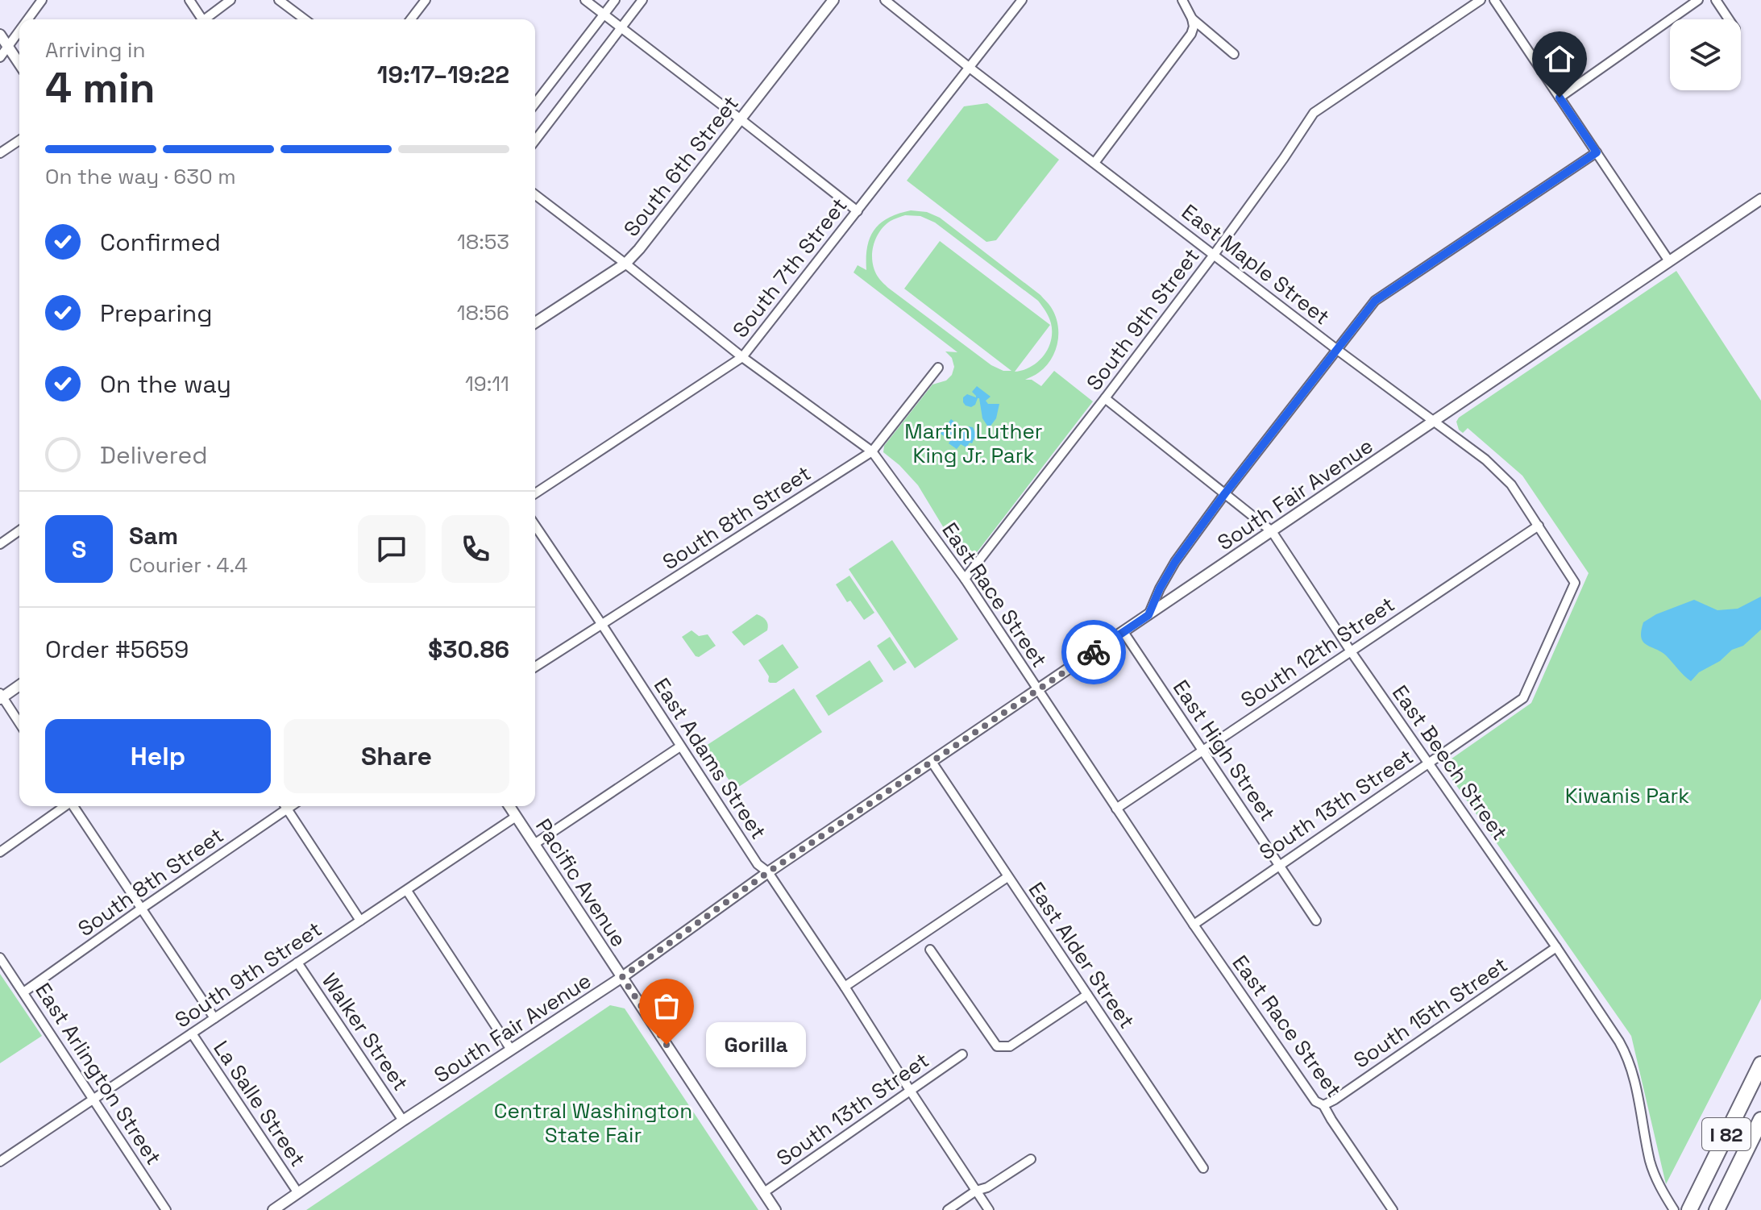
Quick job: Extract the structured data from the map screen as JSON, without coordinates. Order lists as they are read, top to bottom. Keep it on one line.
{"streets":{"highway":["I 82"],"street":["South 6th Street","East Maple Street","South 7th Street","South 9th Street","South Fair Avenue","South 8th Street","East Race Street","South 12th Street","East High Street","East Adams Street","East Beech Street","South 13th Street","Pacific Avenue","East Alder Street","South 15th Street","Walker Street","East Arlington Street","La Salle Street"]},"crossings":[["South 6th Street","East Race Street"],["East Maple Street","South 7th Street"],["East Maple Street","South 9th Street"],["East Maple Street","South Fair Avenue"],["East Maple Street","South 12th Street"],["East Maple Street","South 13th Street"],["South 7th Street","East Race Street"],["South 9th Street","East Race Street"],["South 9th Street","East Beech Street"],["South 9th Street","Pacific Avenue"],["South 9th Street","Walker Street"],["South 9th Street","East Arlington Street"],["South 9th Street","La Salle Street"],["South Fair Avenue","East Race Street"],["South Fair Avenue","East High Street"],["South Fair Avenue","East Adams Street"],["South Fair Avenue","East Beech Street"],["South Fair Avenue","Pacific Avenue"],["South Fair Avenue","East Alder Street"],["South Fair Avenue","Walker Street"],["South Fair Avenue","La Salle Street"],["South 8th Street","East Race Street"],["South 8th Street","East Adams Street"],["South 8th Street","East Arlington Street"],["South 8th Street","La Salle Street"],["East Race Street","South 12th Street"],["East Race Street","South 13th Street"],["East Race Street","South 15th Street"],["South 12th Street","East High Street"],["South 12th Street","East Beech Street"],["East High Street","South 13th Street"],["East Adams Street","South 13th Street"],["East Beech Street","South 13th Street"],["East Beech Street","South 15th Street"],["South 13th Street","Pacific Avenue"]],"parks":["Martin Luther King Jr. Park","Kiwanis Park","Central Washington State Fair"],"places":["Gorilla"],"page":{"heading":["4 min","Arriving in","19:17–19:22"],"panel":["Sam","Courier · 4.4","Order #5659","$30.86"],"bar":"On the way · 630 m","list":[["Confirmed","18:53"],["Preparing","18:56"],["On the way","19:11"],"Delivered"],"round":"S","buttons":["Help","Share"],"bubble":"Gorilla"}}
